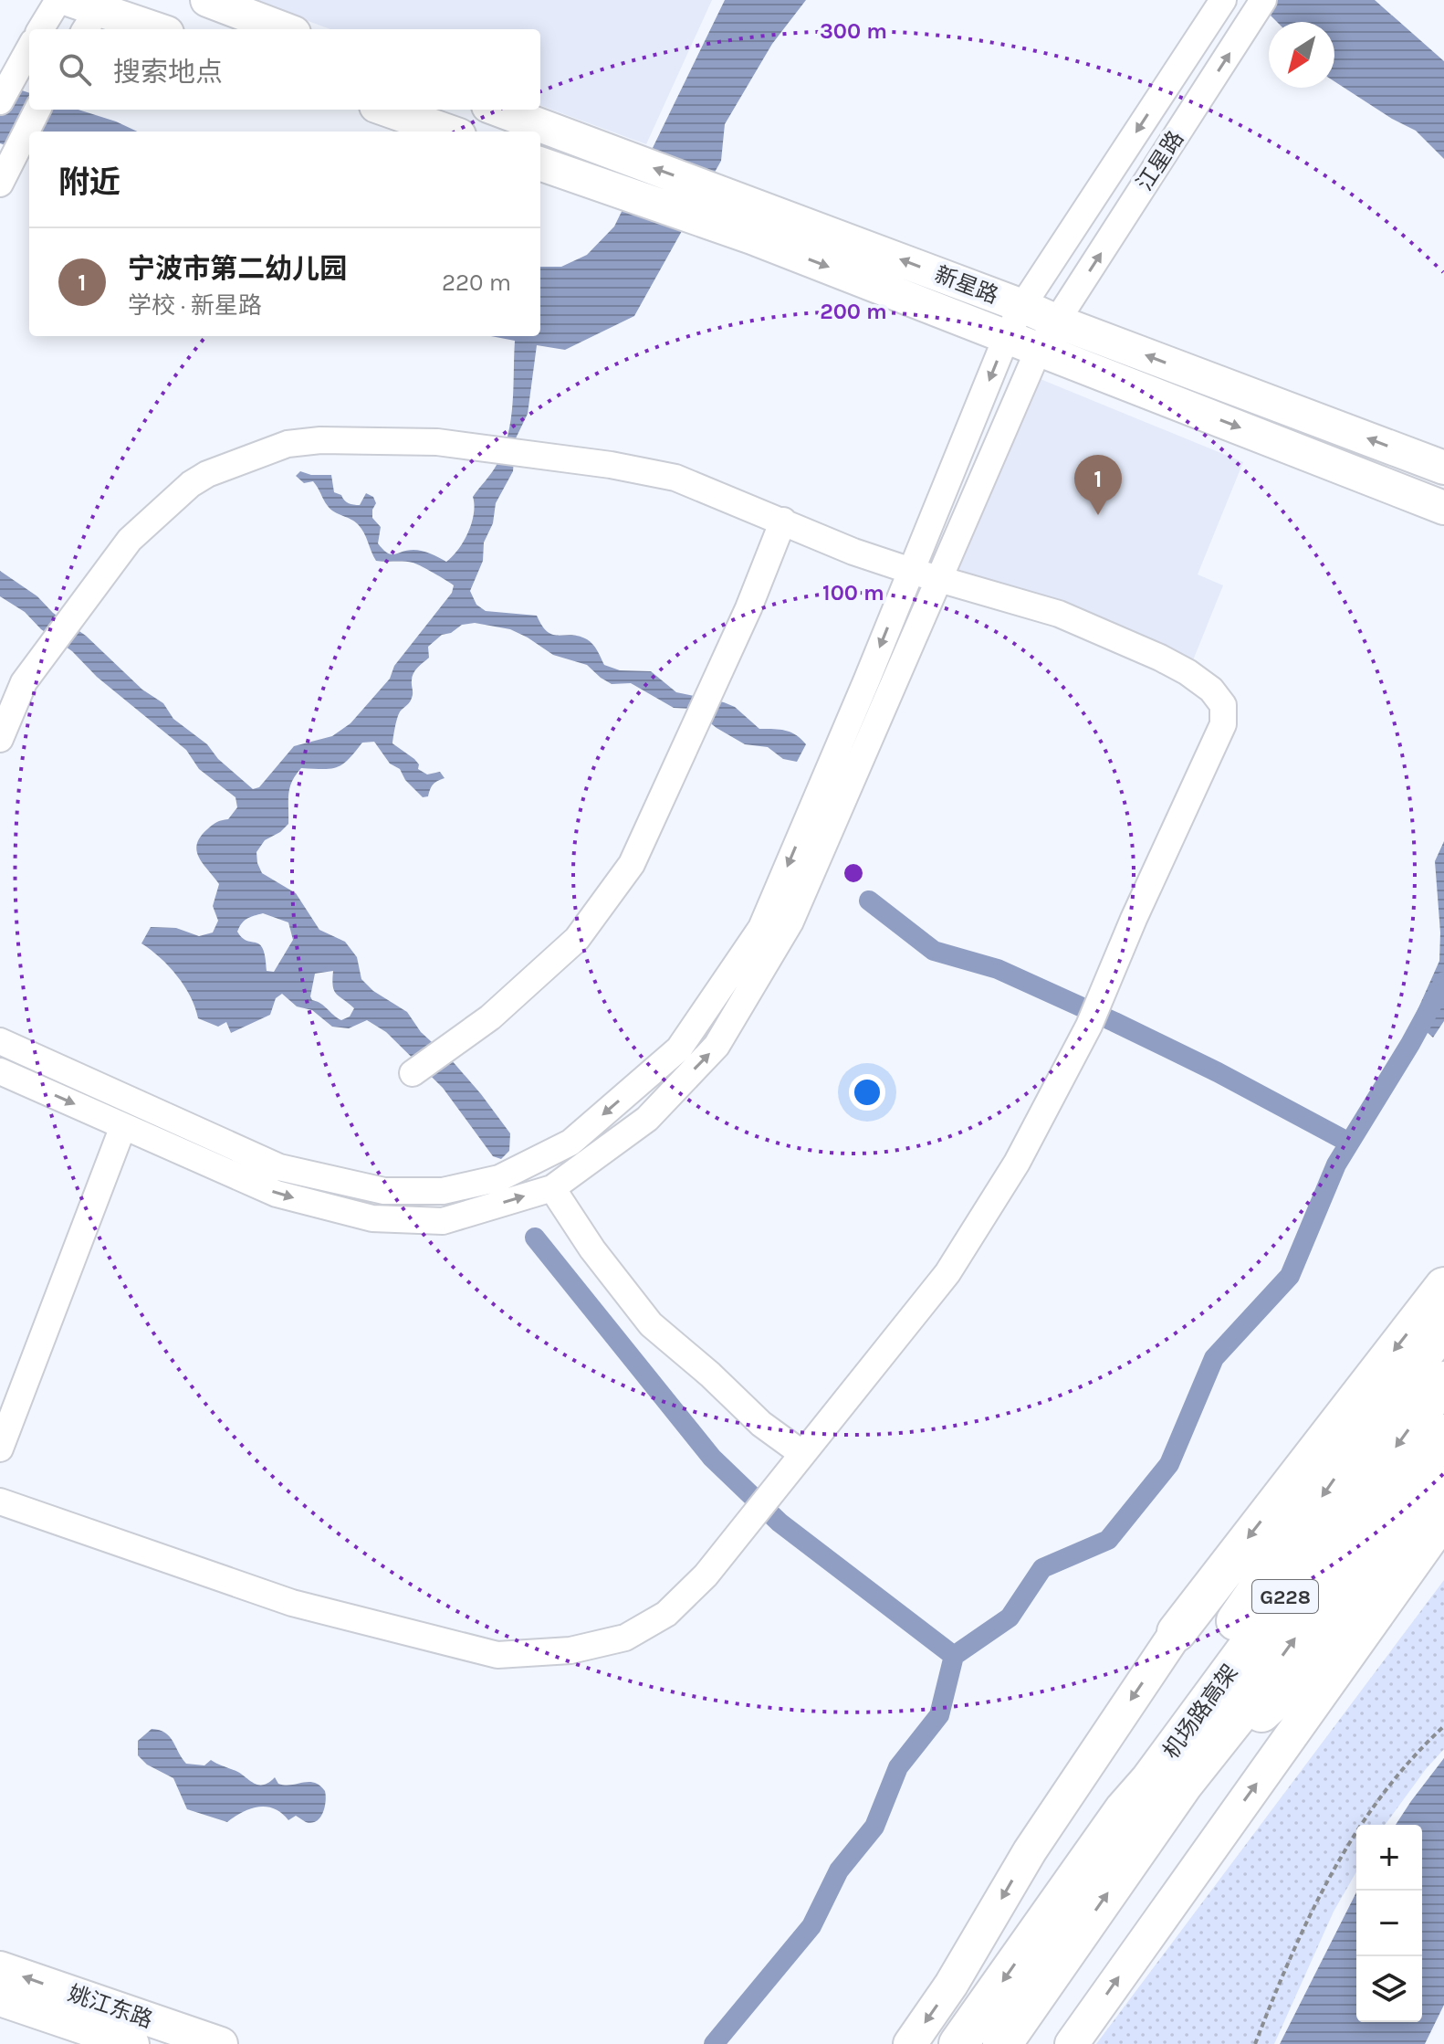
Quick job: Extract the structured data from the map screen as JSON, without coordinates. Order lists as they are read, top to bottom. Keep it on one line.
{"streets":{"highway":["G228","机场路高架"],"main road":["新星路","姚江东路"],"street":["江星路"]},"crossings":[["江星路","新星路"]],"north":"bottom left","page":{"search":"搜索地点","heading":"附近","list":[{"mark":"1","name":"宁波市第二幼儿园","note":"学校 · 新星路","value":"220 m"}],"pins":"1","map_buttons":["+","−"]},"rings":["300 m","200 m","100 m"]}
